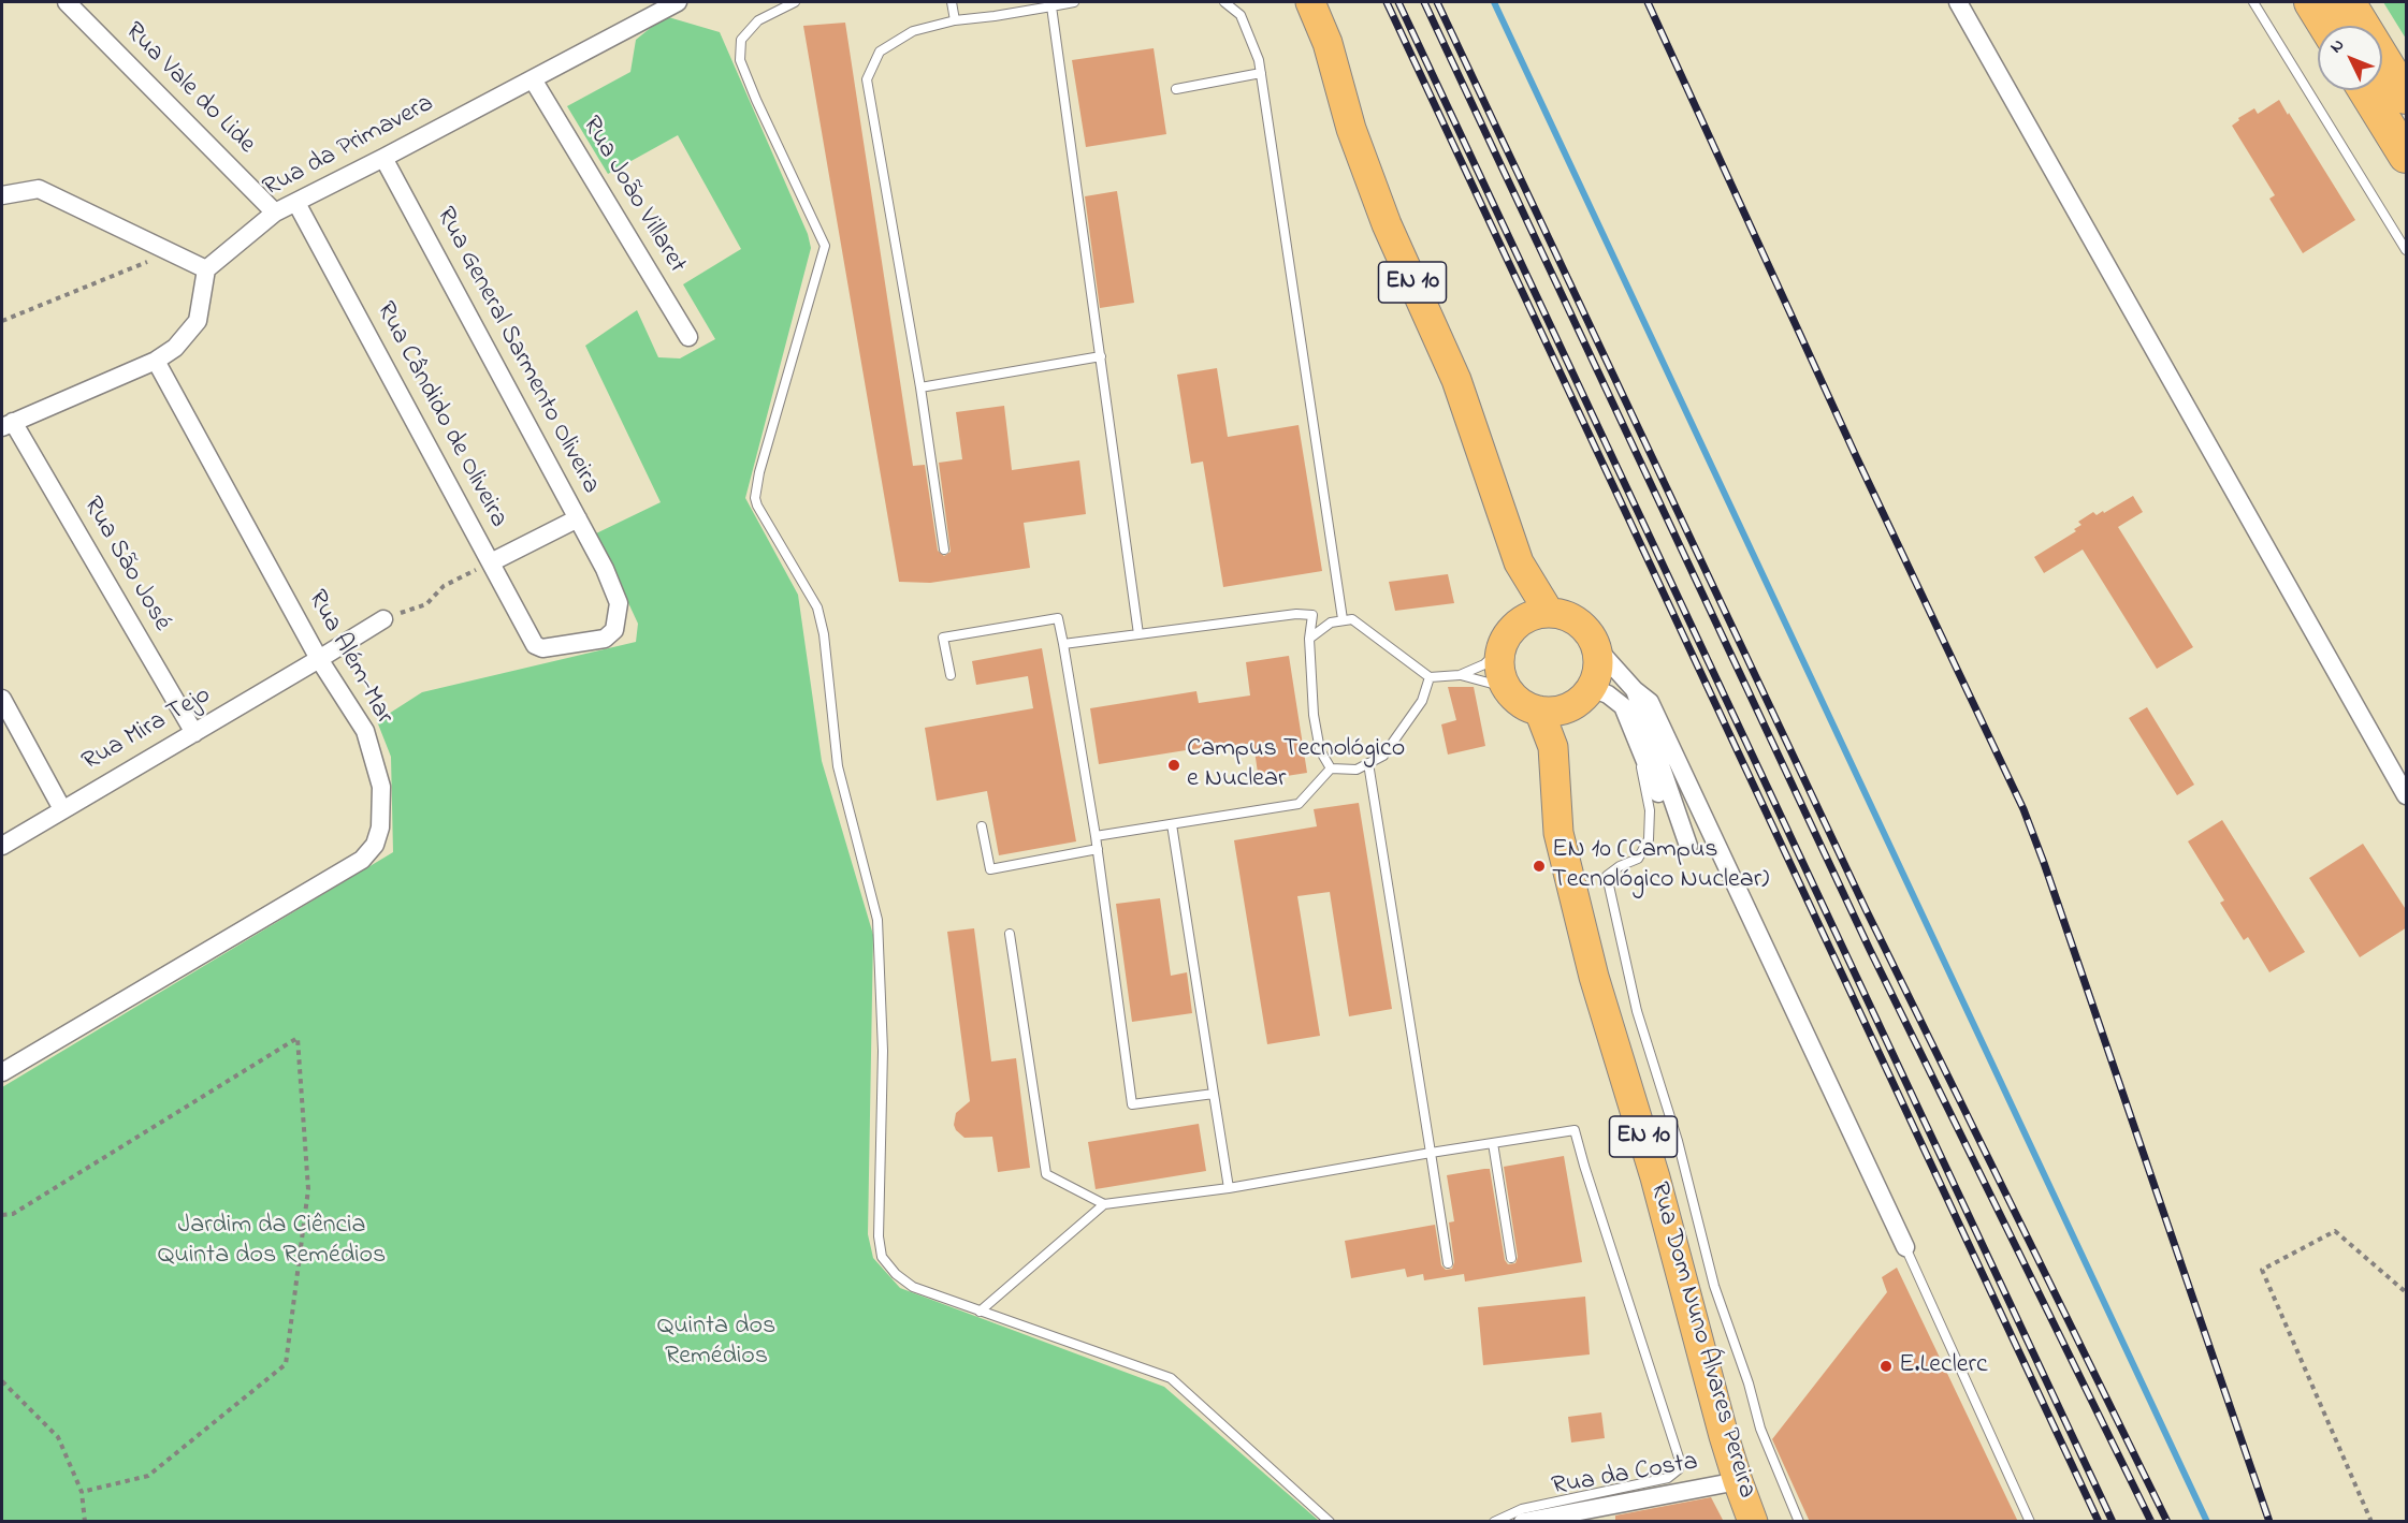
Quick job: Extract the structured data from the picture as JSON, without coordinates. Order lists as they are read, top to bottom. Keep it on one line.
{"streets":{"main road":["EN 10","Rua Dom Nuno Álvares Pereira"],"street":["Rua Vale do Lide","Rua da Primavera","Rua João Villaret","Rua General Sarmento Oliveira","Rua Cândido de Oliveira","Rua São José","Rua Além-Mar","Rua Mira Tejo","Rua da Costa"]},"crossings":[["Rua Vale do Lide","Rua da Primavera"],["Rua da Primavera","Rua João Villaret"],["Rua da Primavera","Rua General Sarmento Oliveira"],["Rua da Primavera","Rua Cândido de Oliveira"],["EN 10","Rua Dom Nuno Álvares Pereira"],["Rua General Sarmento Oliveira","Rua Cândido de Oliveira"],["Rua São José","Rua Mira Tejo"],["Rua Além-Mar","Rua Mira Tejo"],["Rua Dom Nuno Álvares Pereira","Rua da Costa"]],"parks":["Jardim da Ciência Quinta dos Remédios","Quinta dos Remédios"],"places":["Campus Tecnológico e Nuclear","EN 10 (Campus Tecnológico Nuclear)","E.Leclerc"],"north":"top left"}
